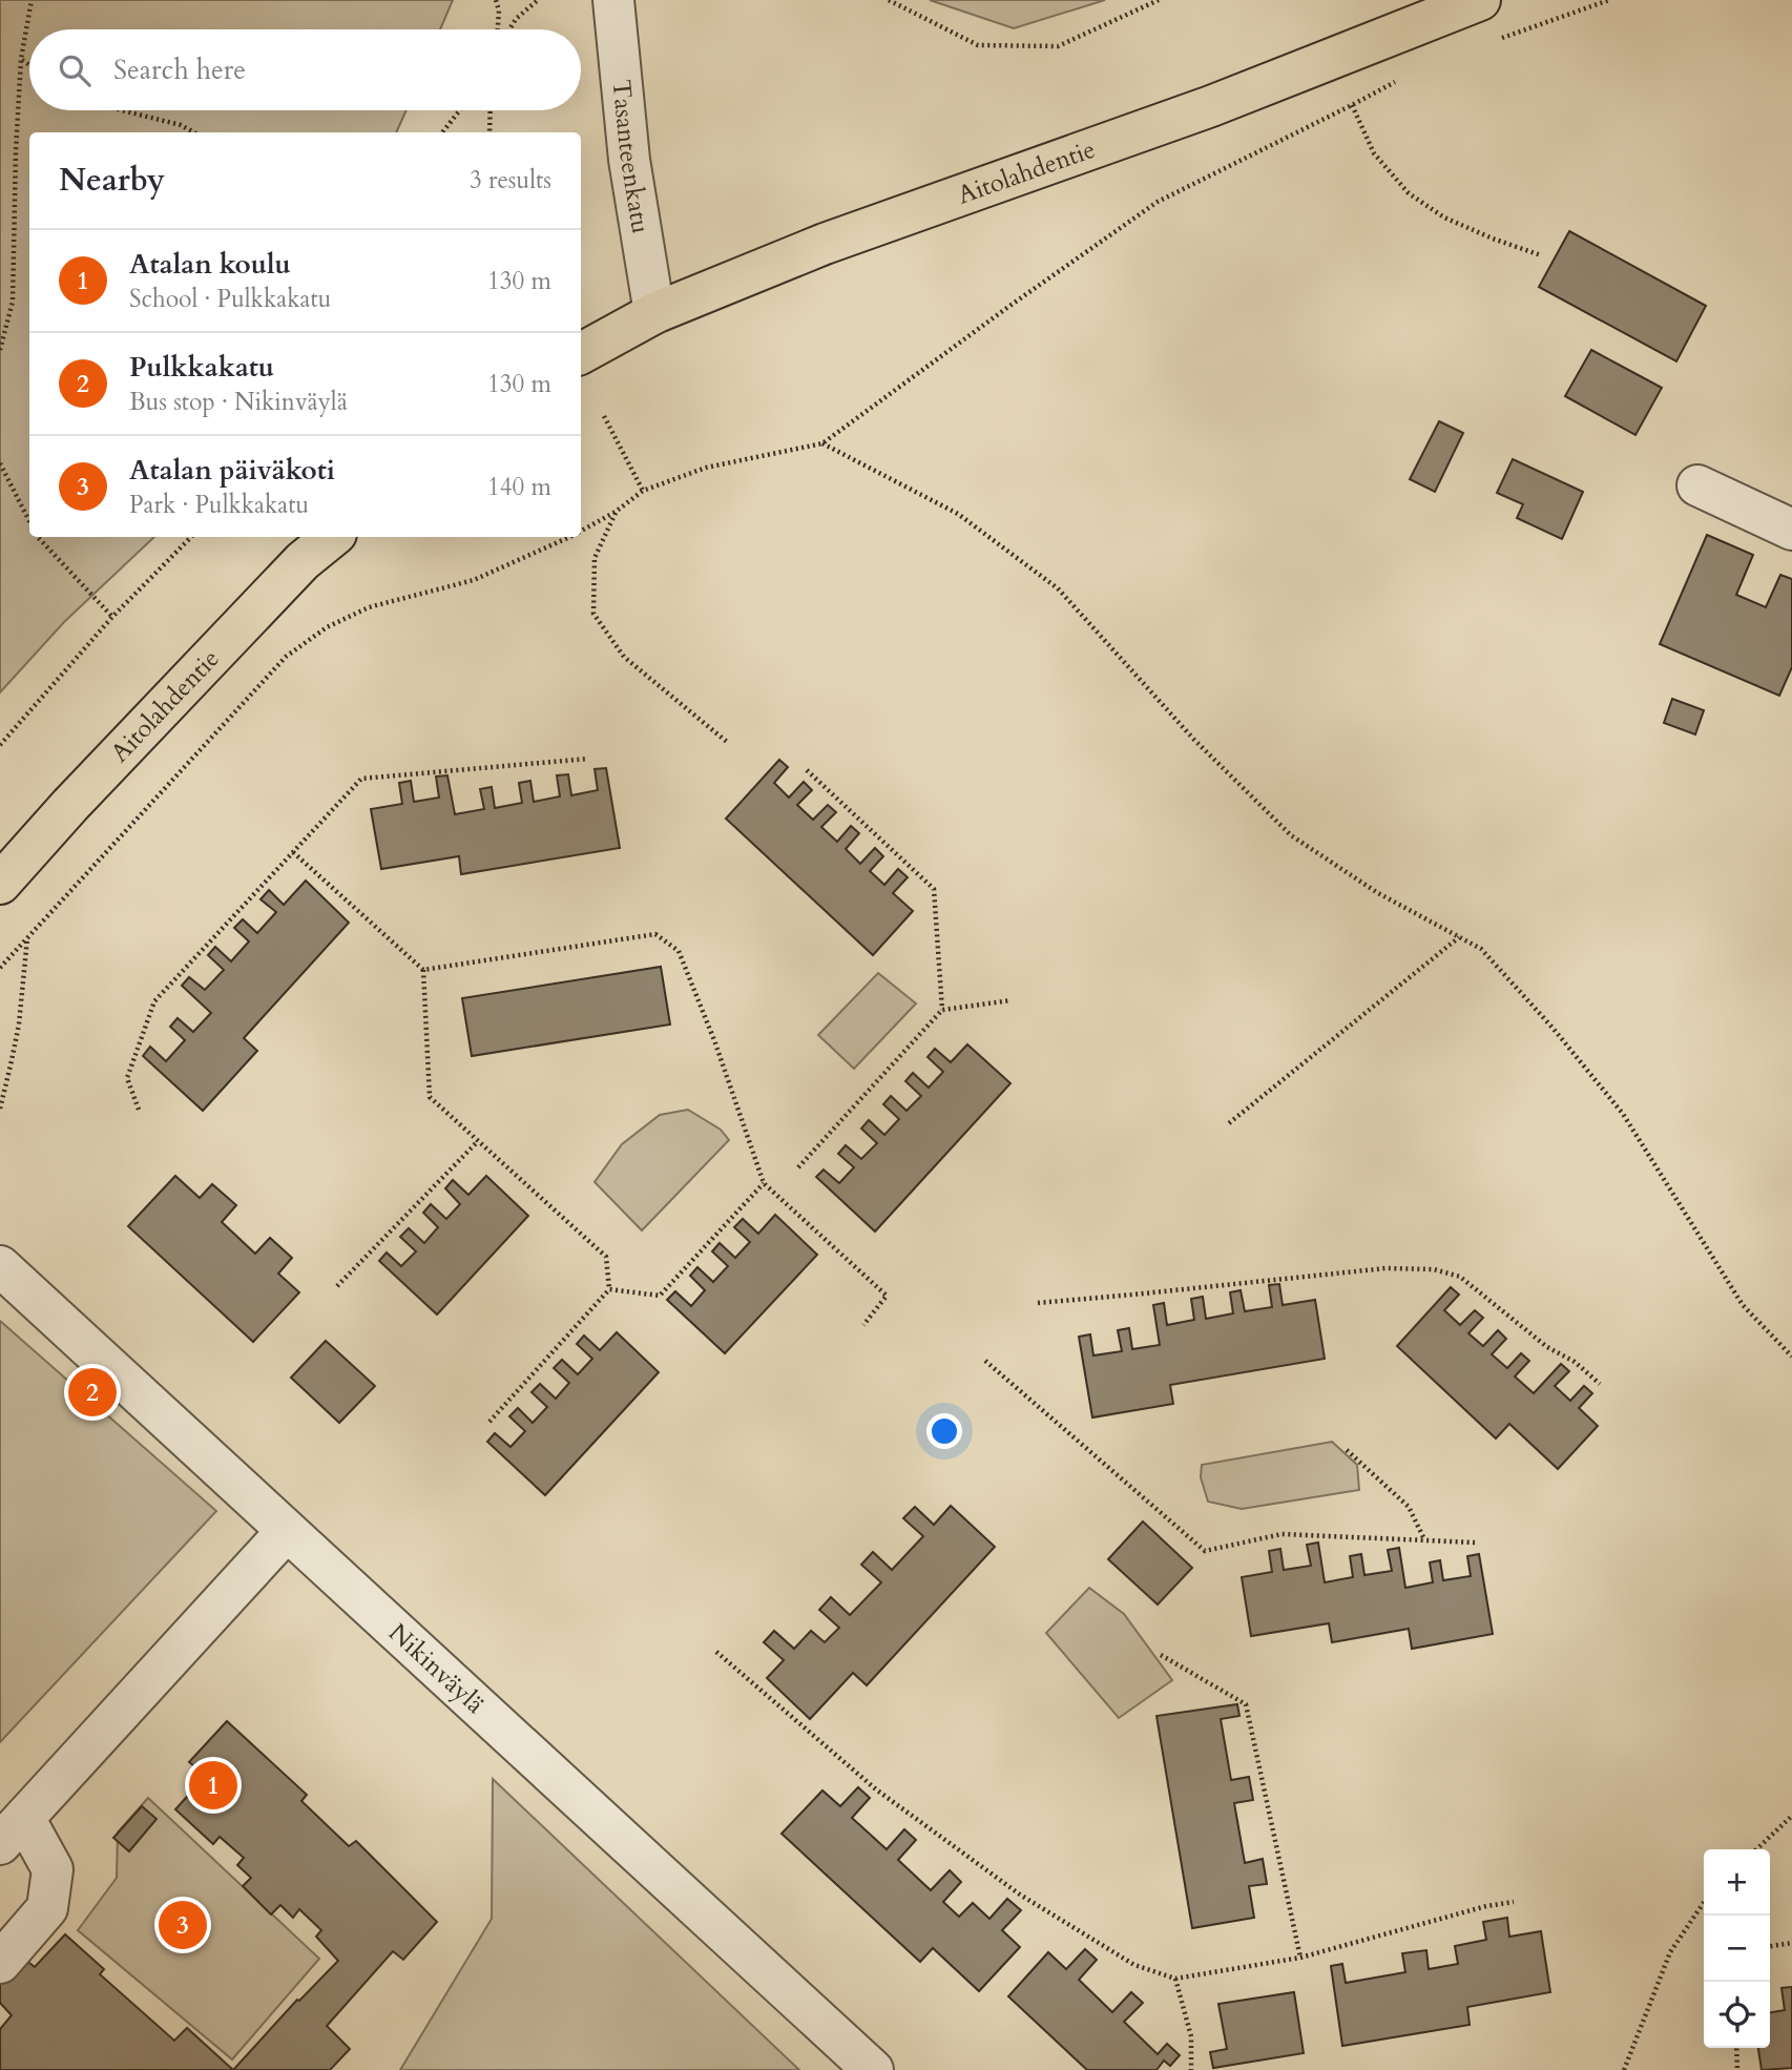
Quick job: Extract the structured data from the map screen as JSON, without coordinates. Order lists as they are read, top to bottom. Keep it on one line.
{"streets":{"main road":["Aitolahdentie"],"street":["Tasanteenkatu","Nikinväylä"]},"crossings":[["Tasanteenkatu","Aitolahdentie"]],"page":{"search":"Search here","heading":["Nearby","3 results"],"list":[{"mark":"1","name":"Atalan koulu","note":"School · Pulkkakatu","value":"130 m"},{"mark":"2","name":"Pulkkakatu","note":"Bus stop · Nikinväylä","value":"130 m"},{"mark":"3","name":"Atalan päiväkoti","note":"Park · Pulkkakatu","value":"140 m"}],"pins":["2","1","3"],"map_buttons":["+","−"]}}
